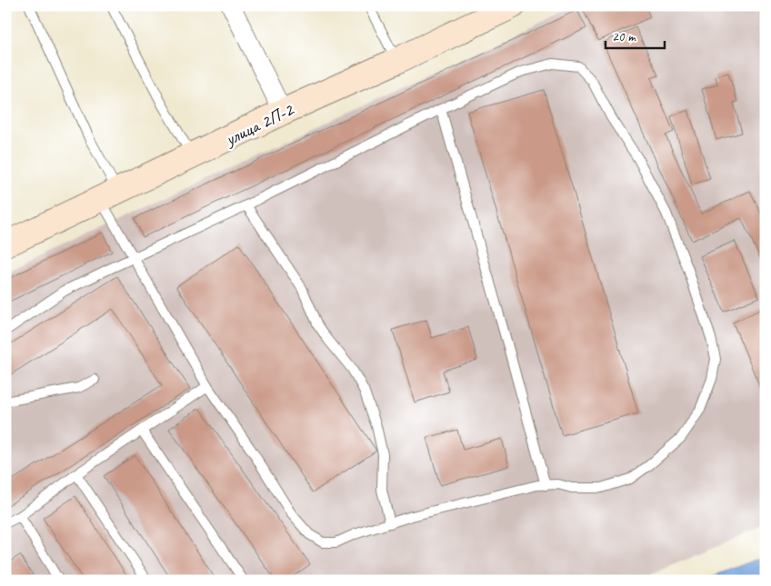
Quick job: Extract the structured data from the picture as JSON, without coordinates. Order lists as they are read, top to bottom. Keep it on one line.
{"streets":{"main road":["улица 2П-2"]},"scale_bar":"20 m"}
